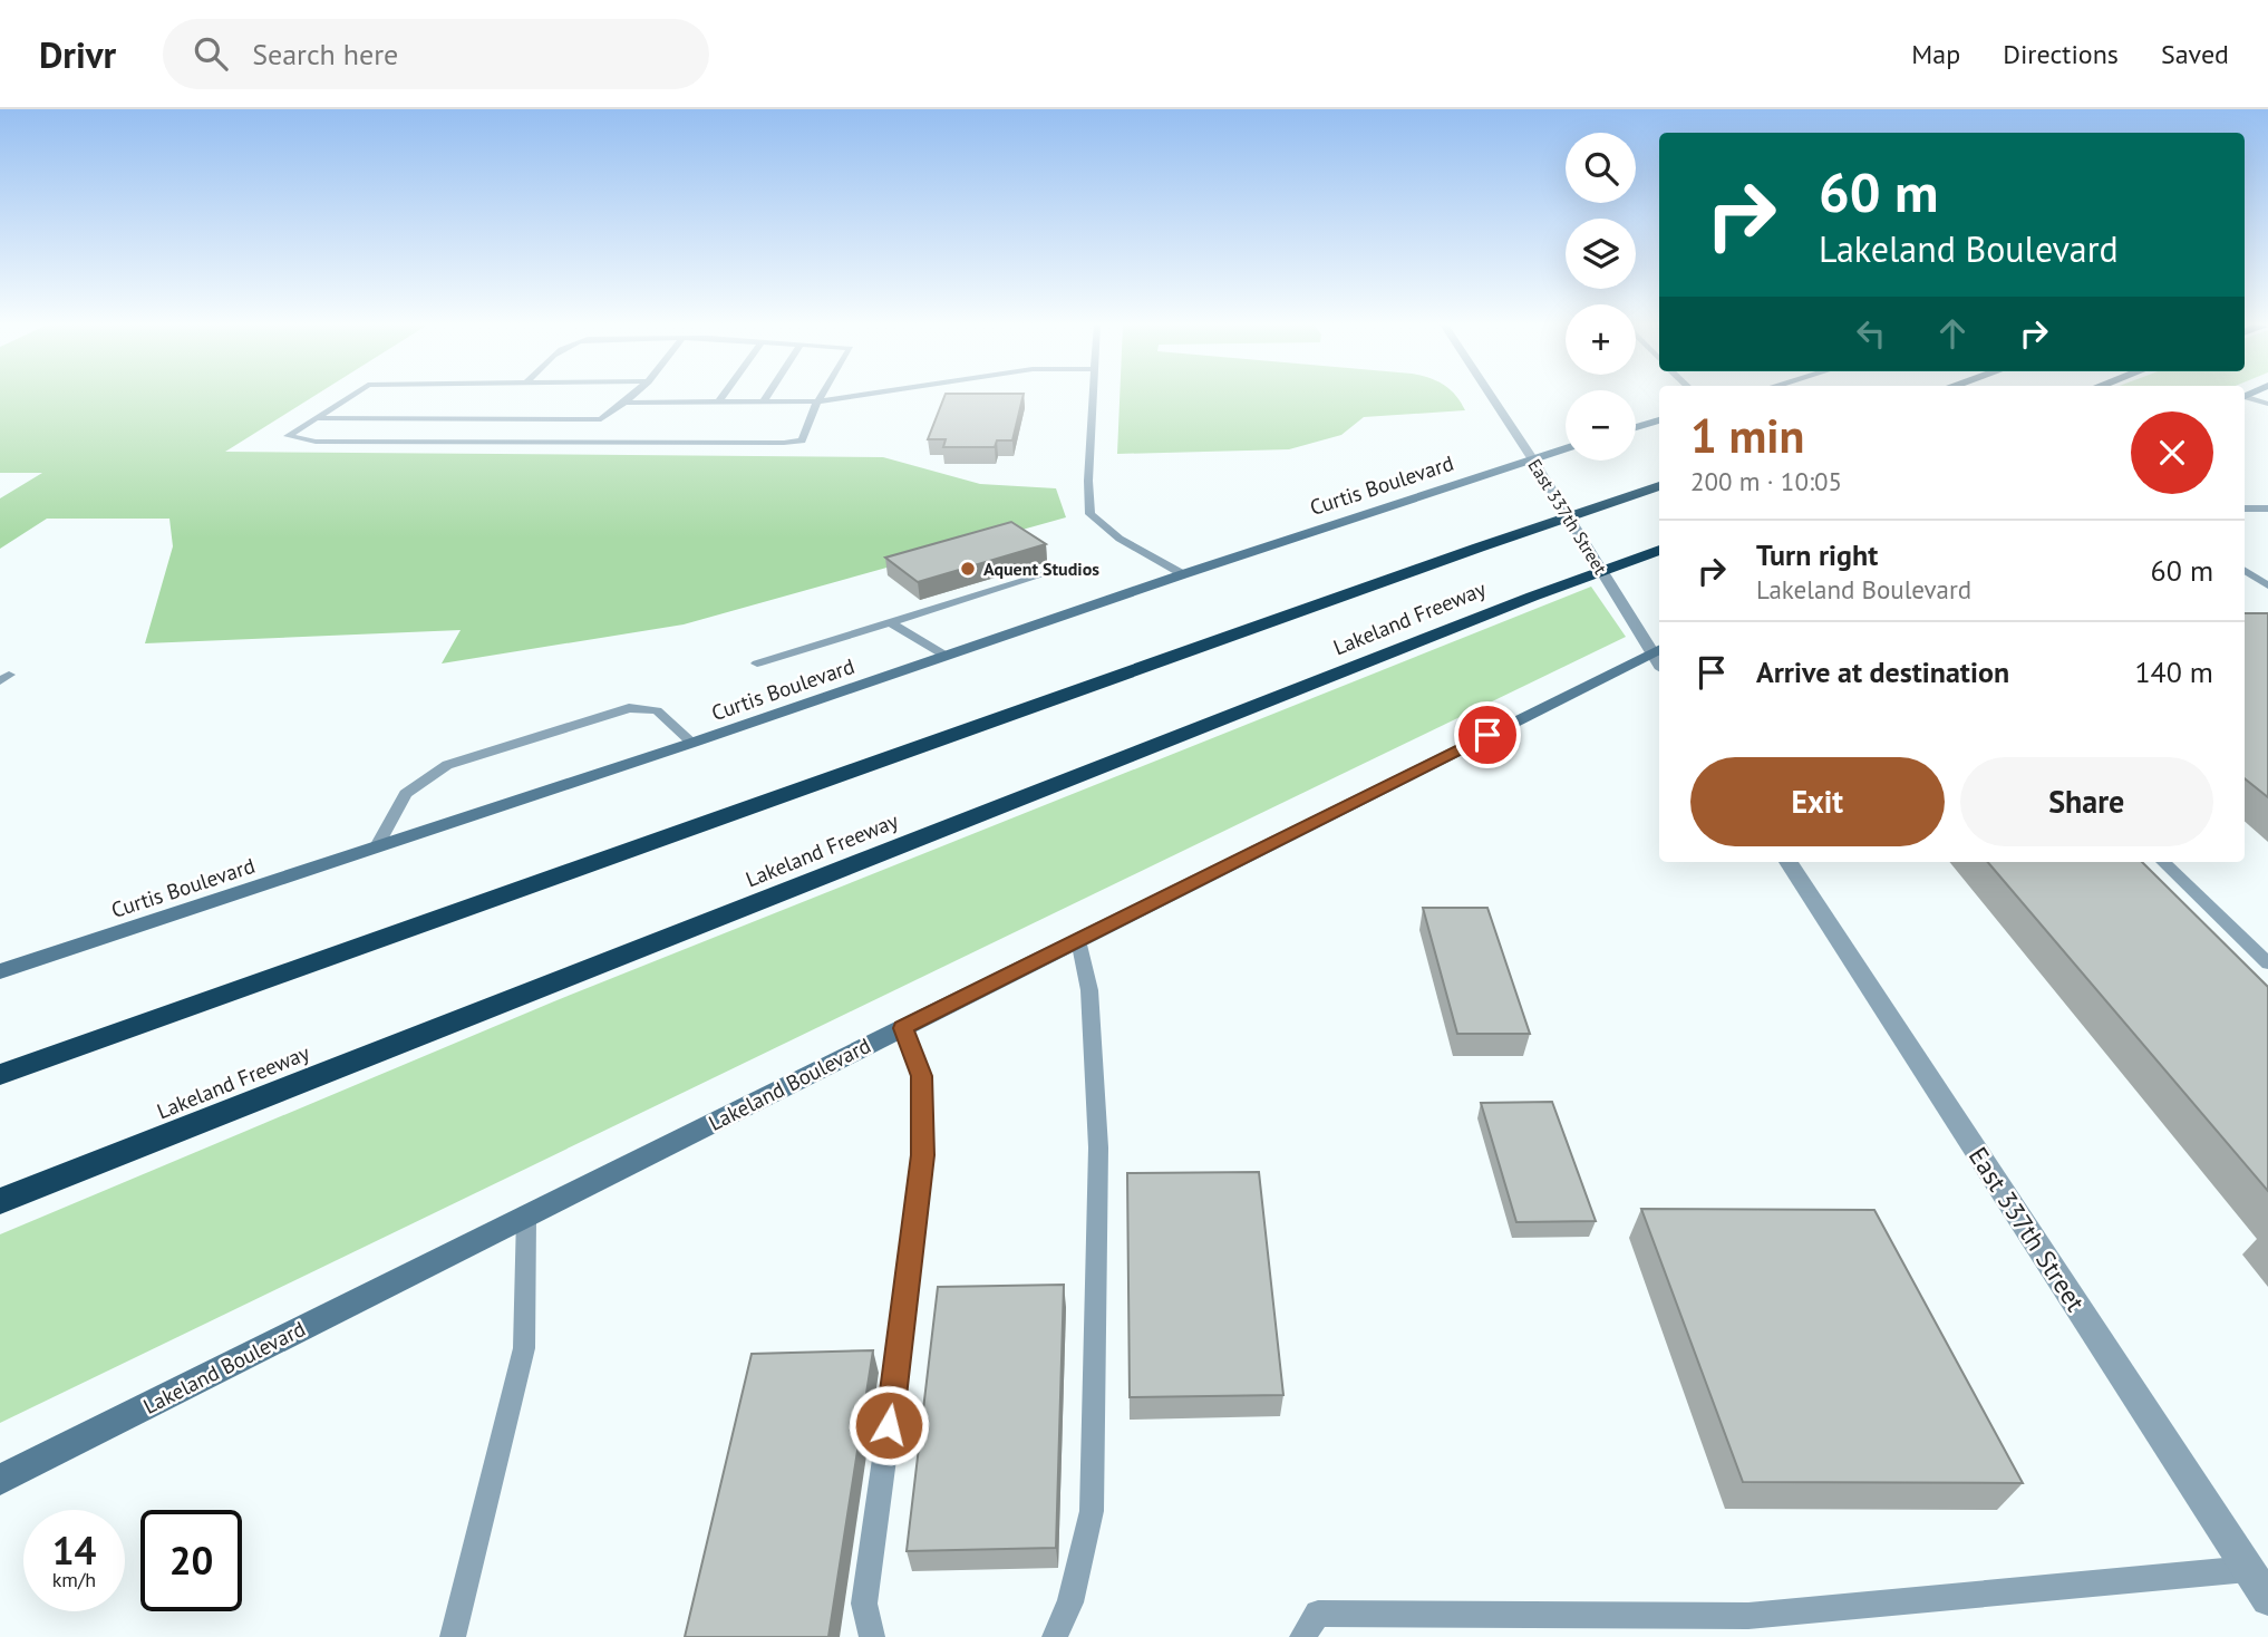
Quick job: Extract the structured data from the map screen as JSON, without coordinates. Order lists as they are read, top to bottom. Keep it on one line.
{"streets":{"highway":["Lakeland Freeway"],"street":["Curtis Boulevard","East 337th Street","Lakeland Boulevard"]},"crossings":[["Curtis Boulevard","East 337th Street"],["East 337th Street","Lakeland Boulevard"]],"places":["Aquent Studios"],"page":{"header":"Drivr","search":"Search here","nav":["Map","Directions","Saved"],"map_buttons":["+","−"],"turn":["60 m","Lakeland Boulevard"],"heading":["1 min","200 m · 10:05"],"list":[{"name":"Turn right","note":"Lakeland Boulevard","value":"60 m"},{"name":"Arrive at destination","value":"140 m"}],"buttons":["Exit","Share"],"speed":"14 km/h","limit":"20"}}
